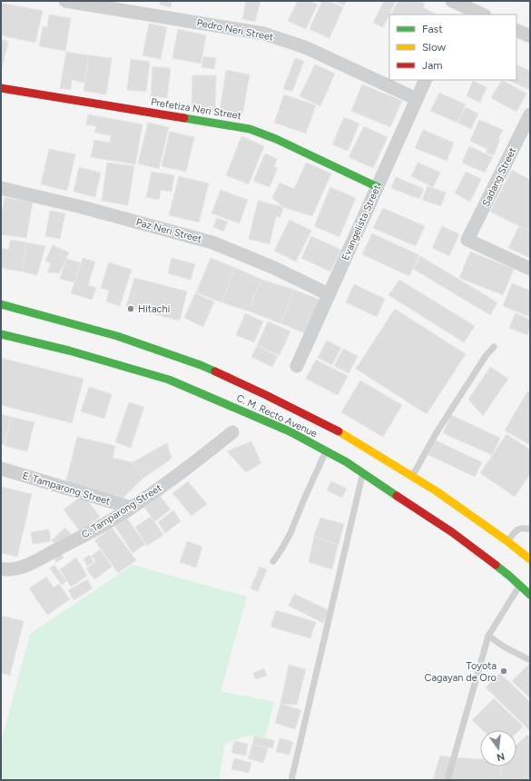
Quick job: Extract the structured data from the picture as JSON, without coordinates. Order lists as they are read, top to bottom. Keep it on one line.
{"streets":{"main road":["Prefetiza Neri Street","C. M. Recto Avenue"],"street":["Pedro Neri Street","Sadang Street","Evangelista Street","Paz Neri Street","E. Tamparong Street","C. Tamparong Street"]},"crossings":[["Pedro Neri Street","Evangelista Street"],["Prefetiza Neri Street","Evangelista Street"],["Evangelista Street","Paz Neri Street"],["E. Tamparong Street","C. Tamparong Street"]],"places":["Hitachi","Toyota Cagayan de Oro"],"legend":["Fast","Slow","Jam"],"north":"bottom"}
